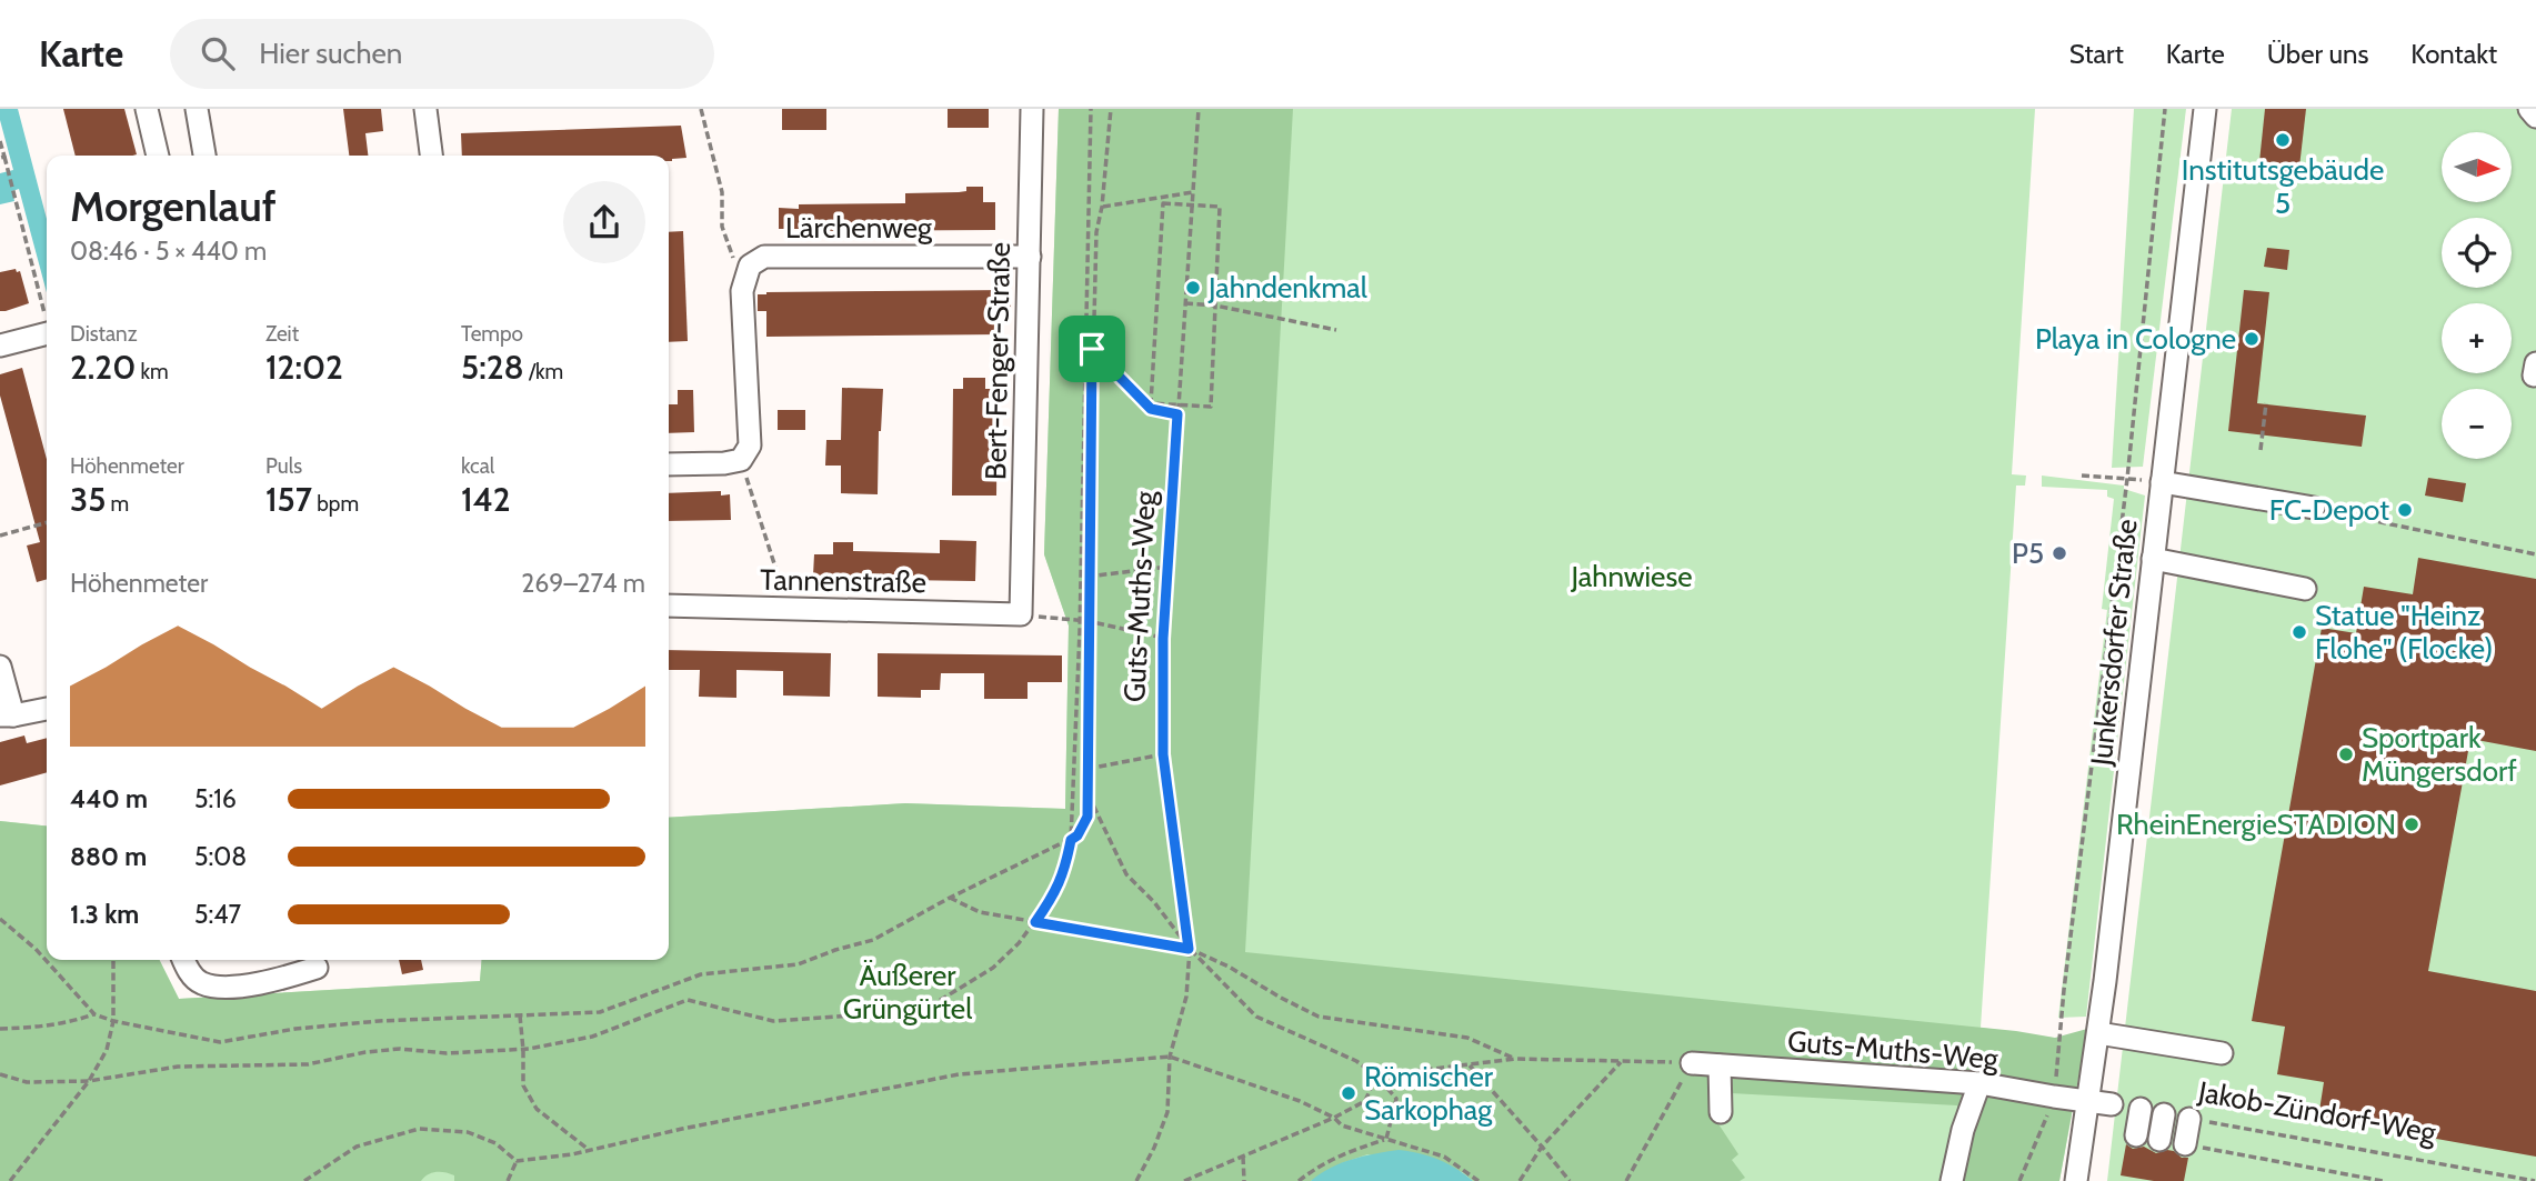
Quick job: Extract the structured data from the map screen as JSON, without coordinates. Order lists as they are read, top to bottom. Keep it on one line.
{"streets":{"street":["Lärchenweg","Bert-Fenger-Straße","Tannenstraße","Guts-Muths-Weg","Junkersdorfer Straße"],"path":["Jakob-Zündorf-Weg"]},"crossings":[["Lärchenweg","Bert-Fenger-Straße"],["Bert-Fenger-Straße","Tannenstraße"],["Guts-Muths-Weg","Junkersdorfer Straße"]],"parks":["Jahnwiese","Äußerer Grüngürtel"],"places":["Institutsgebäude 5","Jahndenkmal","Playa in Cologne","FC-Depot","P5","Statue \"Heinz Flohe\" (Flocke)","Sportpark Müngersdorf","RheinEnergieSTADION","Römischer Sarkophag"],"north":"right","page":{"header":"Karte","search":"Hier suchen","nav":["Start","Karte","Über uns","Kontakt"],"map_buttons":["+","−"],"heading":["Morgenlauf","08:46 · 5 × 440 m"],"stats":[["Distanz","2.20 km"],["Zeit","12:02"],["Tempo","5:28 /km"],["Höhenmeter","35 m"],["Puls","157 bpm"],["kcal","142"]],"chart":["Höhenmeter","269–274 m"],"list":[{"name":"440 m","note":"5:16"},{"name":"880 m","note":"5:08"},{"name":"1.3 km","note":"5:47"}]}}
